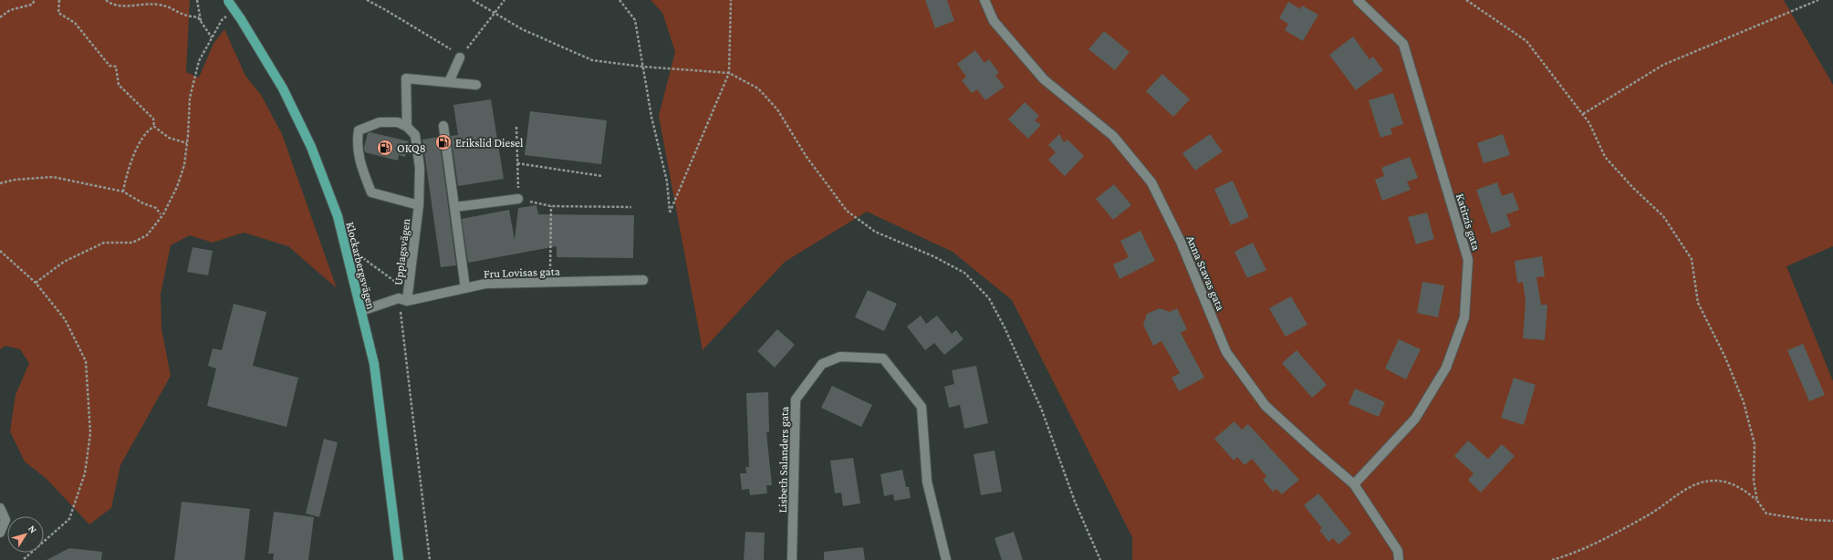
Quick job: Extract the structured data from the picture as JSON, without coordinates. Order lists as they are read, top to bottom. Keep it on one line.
{"streets":{"main road":["Klockarbergsvägen"],"street":["Katitzis gata","Upplagsvägen","Fru Lovisas gata","Anna Stavas gata","Lisbeth Salanders gata"]},"crossings":[["Katitzis gata","Anna Stavas gata"],["Upplagsvägen","Fru Lovisas gata"],["Klockarbergsvägen","Fru Lovisas gata"]],"places":{"fuel station":["Erikslid Diesel","OKQ8"]},"north":"top right"}
